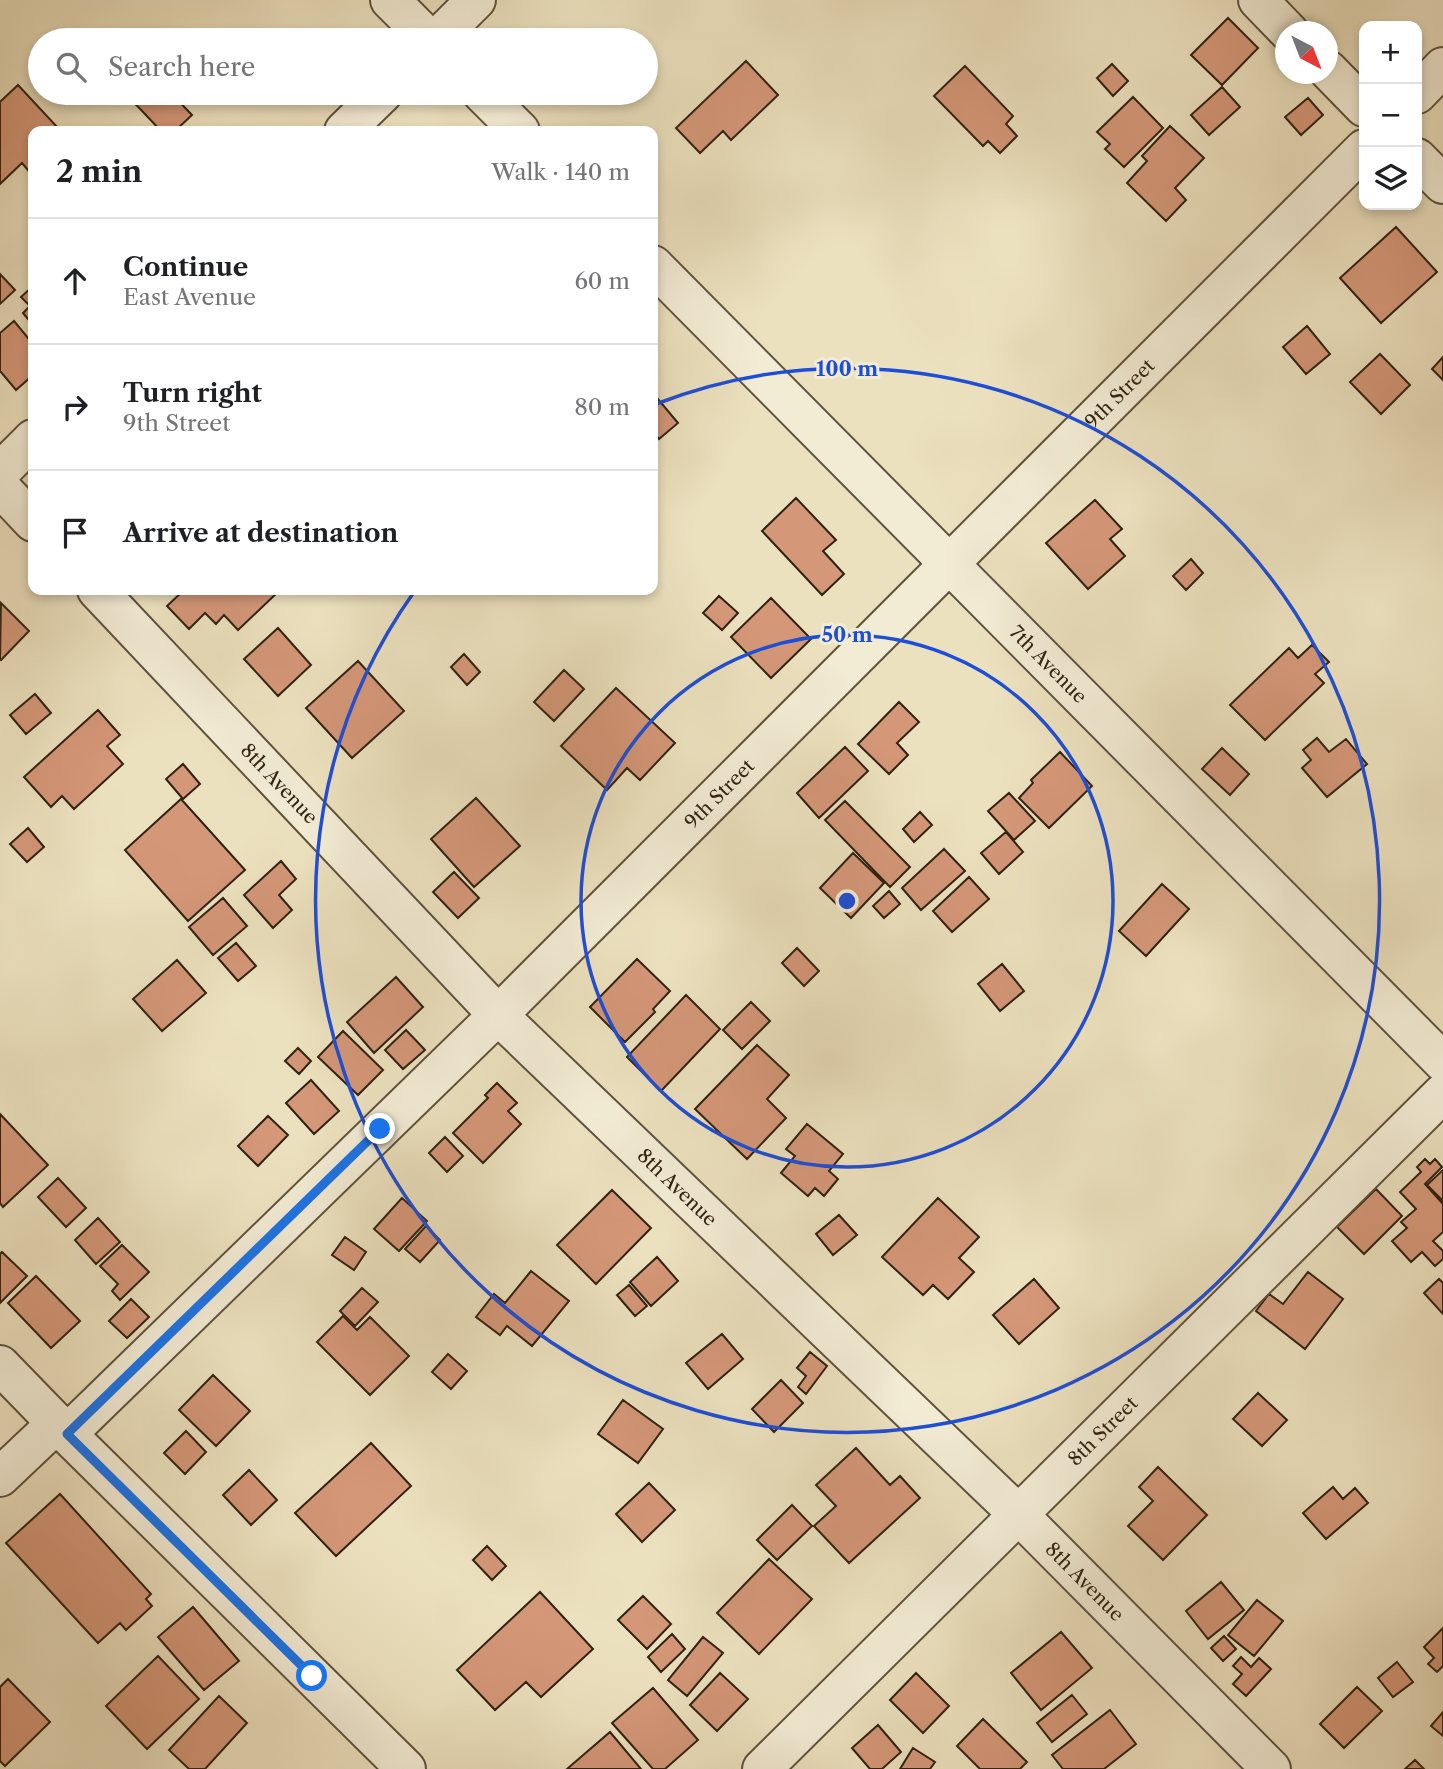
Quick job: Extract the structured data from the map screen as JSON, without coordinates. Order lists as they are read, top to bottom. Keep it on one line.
{"streets":{"street":["9th Street","7th Avenue","8th Avenue","8th Street"]},"crossings":[["9th Street","7th Avenue"],["9th Street","8th Avenue"],["8th Avenue","8th Street"]],"north":"bottom right","page":{"map_buttons":["+","−"],"search":"Search here","heading":["2 min","Walk · 140 m"],"list":[["Continue","East Avenue","60 m"],["Turn right","9th Street","80 m"],"Arrive at destination"]},"rings":["100 m","50 m"]}
